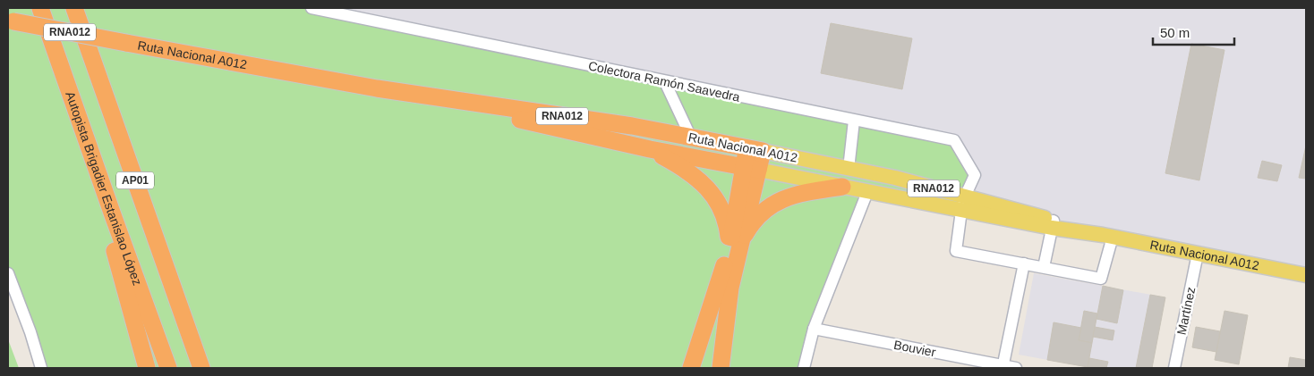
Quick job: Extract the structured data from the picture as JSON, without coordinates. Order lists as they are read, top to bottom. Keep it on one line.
{"streets":{"highway":["RNA012","Ruta Nacional A012","AP01","Autopista Brigadier Estanislao López"],"street":["Colectora Ramón Saavedra","Martínez","Bouvier"]},"crossings":[["RNA012","Ruta Nacional A012"],["Ruta Nacional A012","Colectora Ramón Saavedra"],["Ruta Nacional A012","Martínez"]],"scale_bar":"50 m"}
